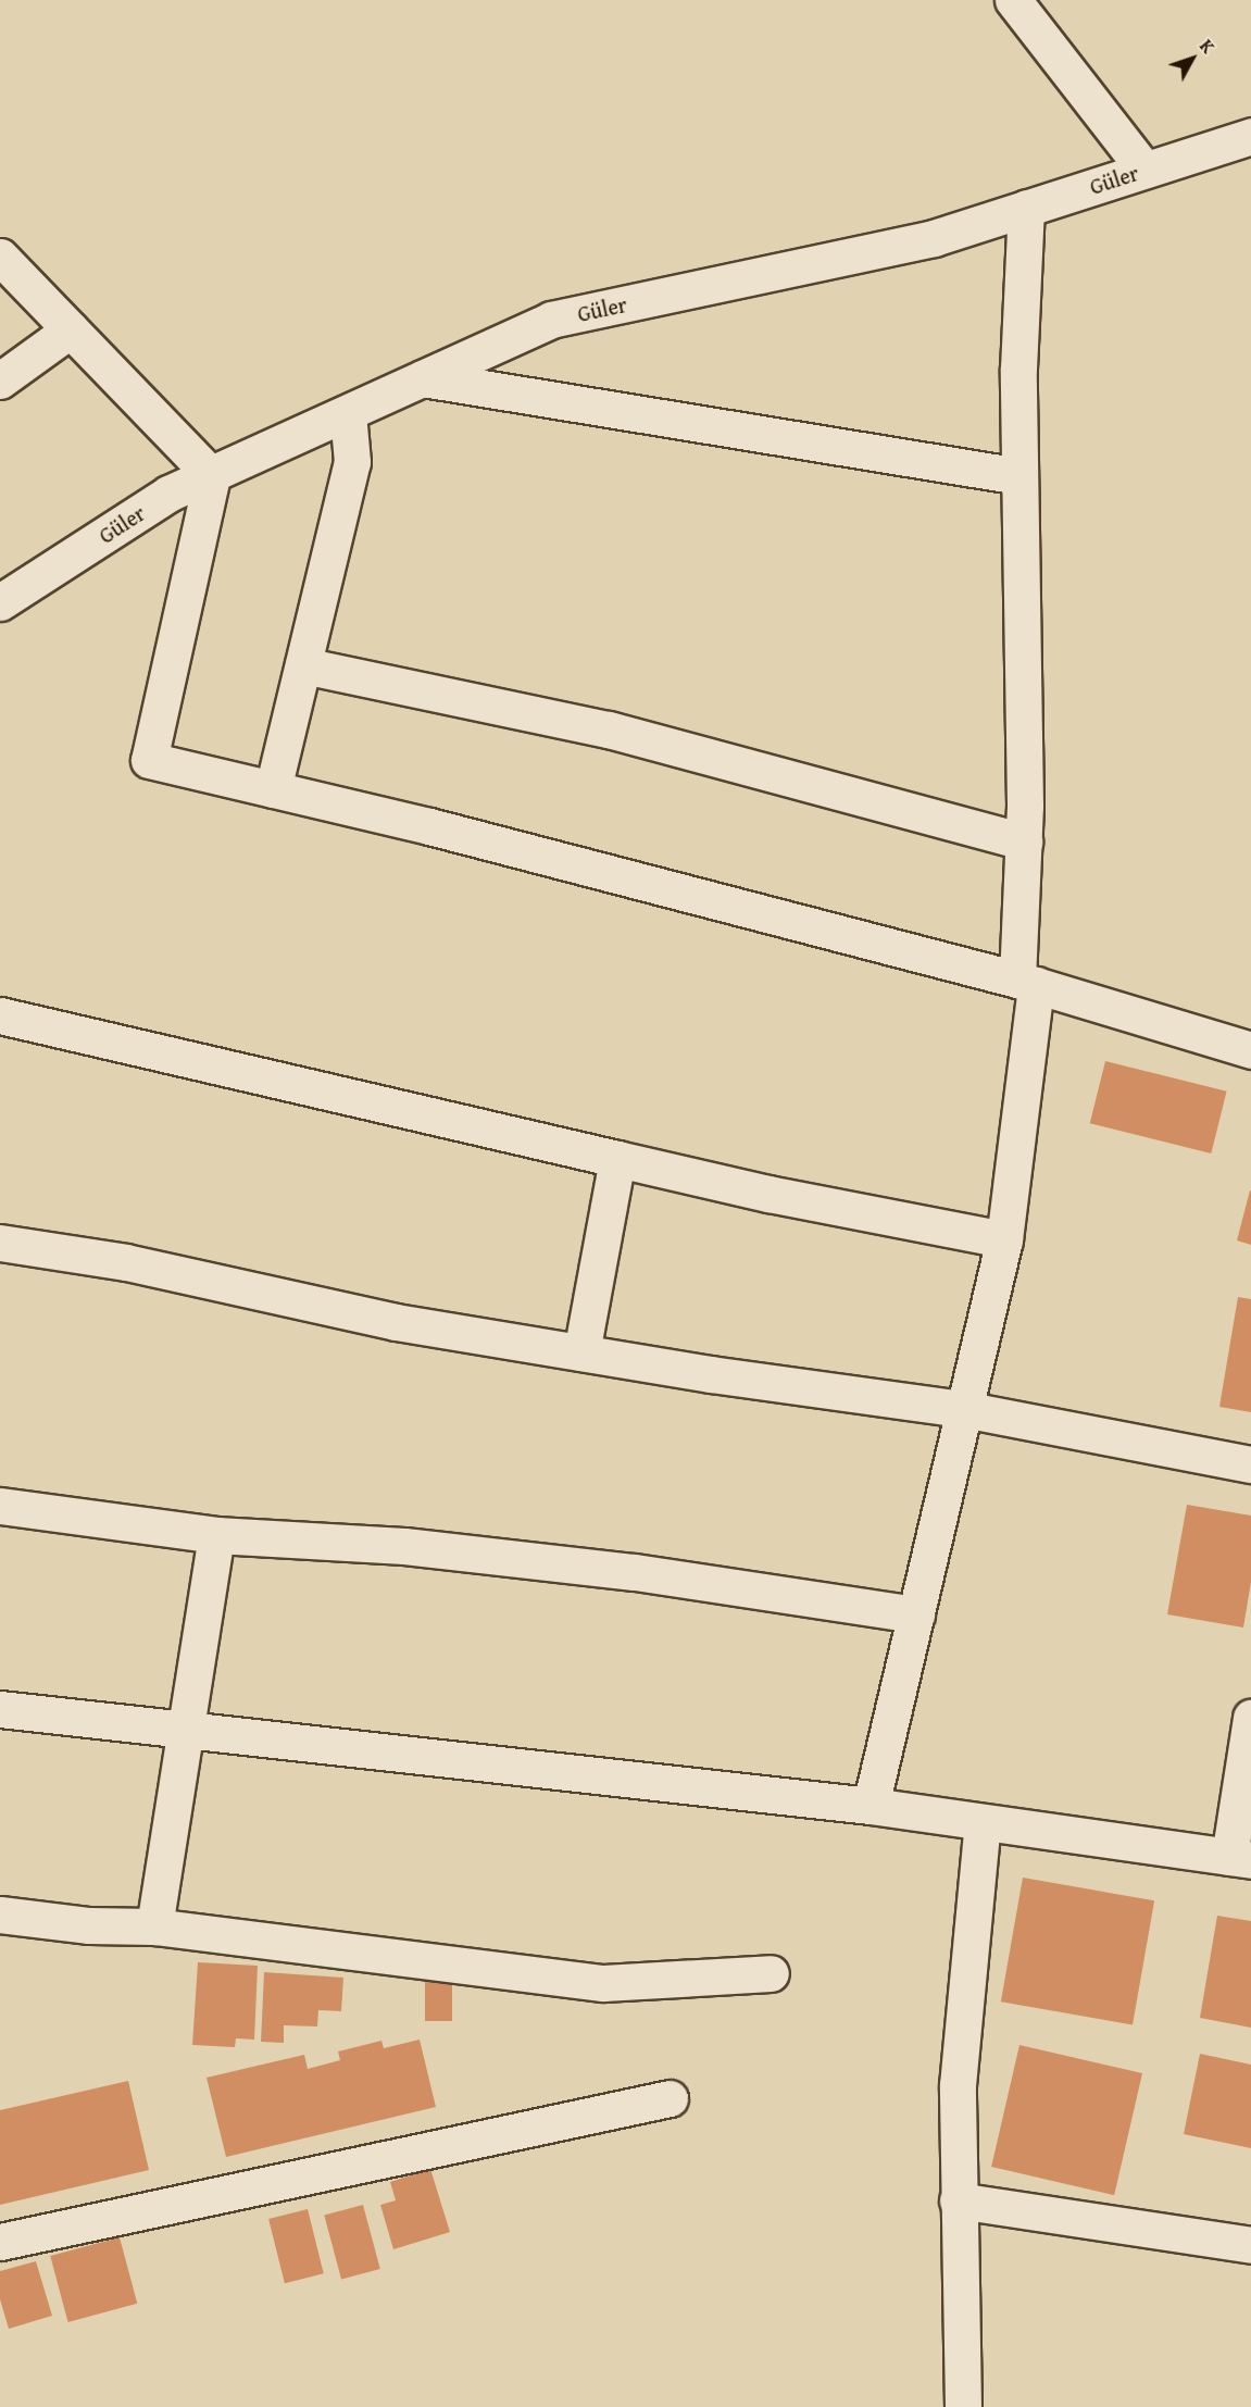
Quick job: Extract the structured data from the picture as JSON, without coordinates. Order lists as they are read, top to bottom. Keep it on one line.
{"streets":{"street":["Güler"]},"north":"top right"}
